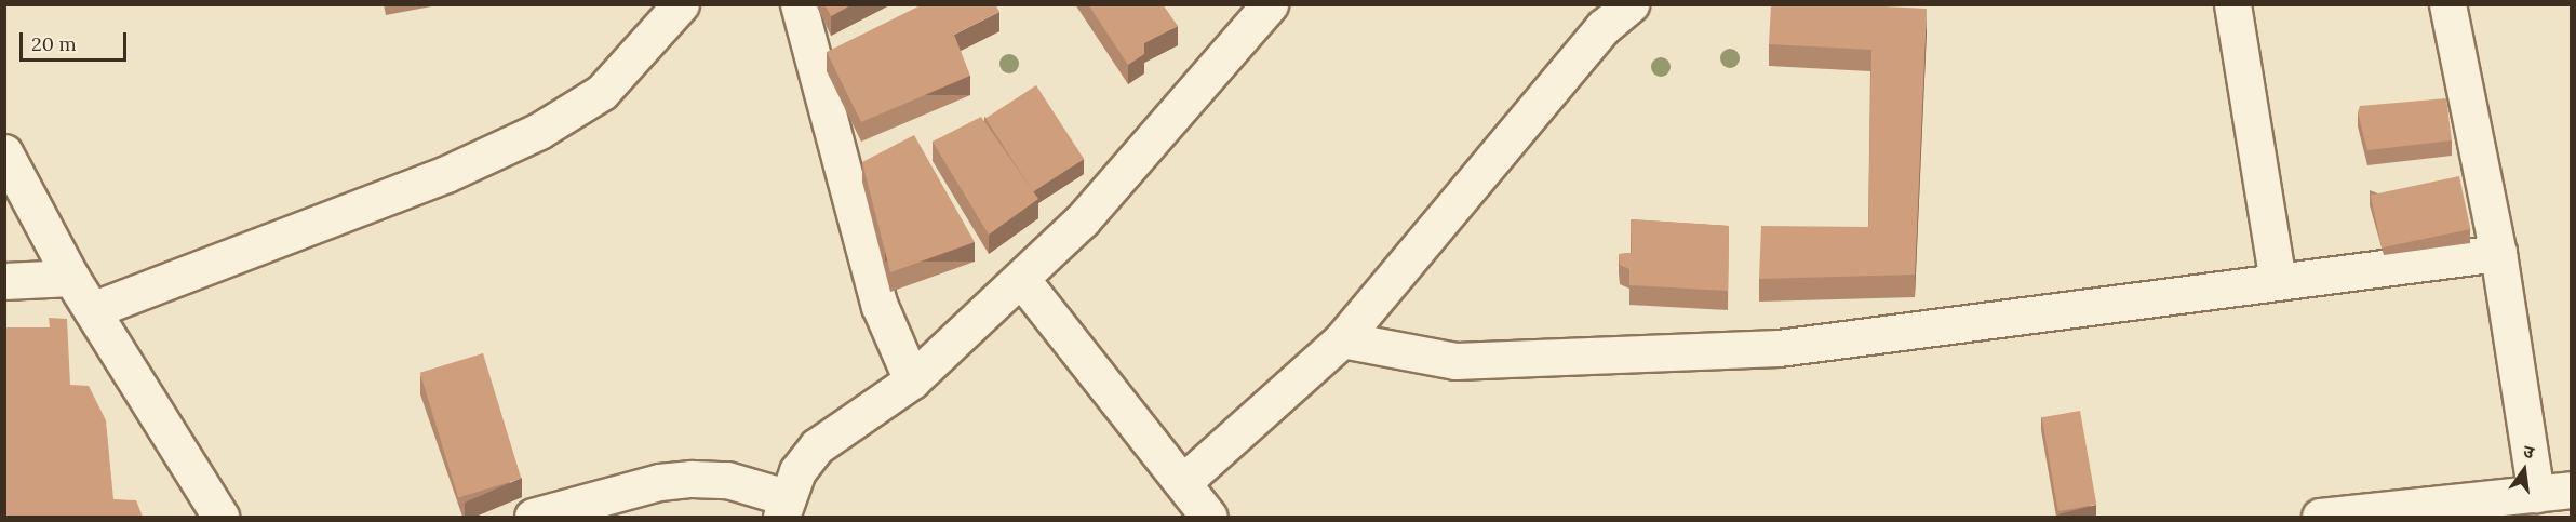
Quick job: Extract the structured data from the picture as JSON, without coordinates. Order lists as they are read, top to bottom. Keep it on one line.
{"scale_bar":"20 m","north":"top"}
